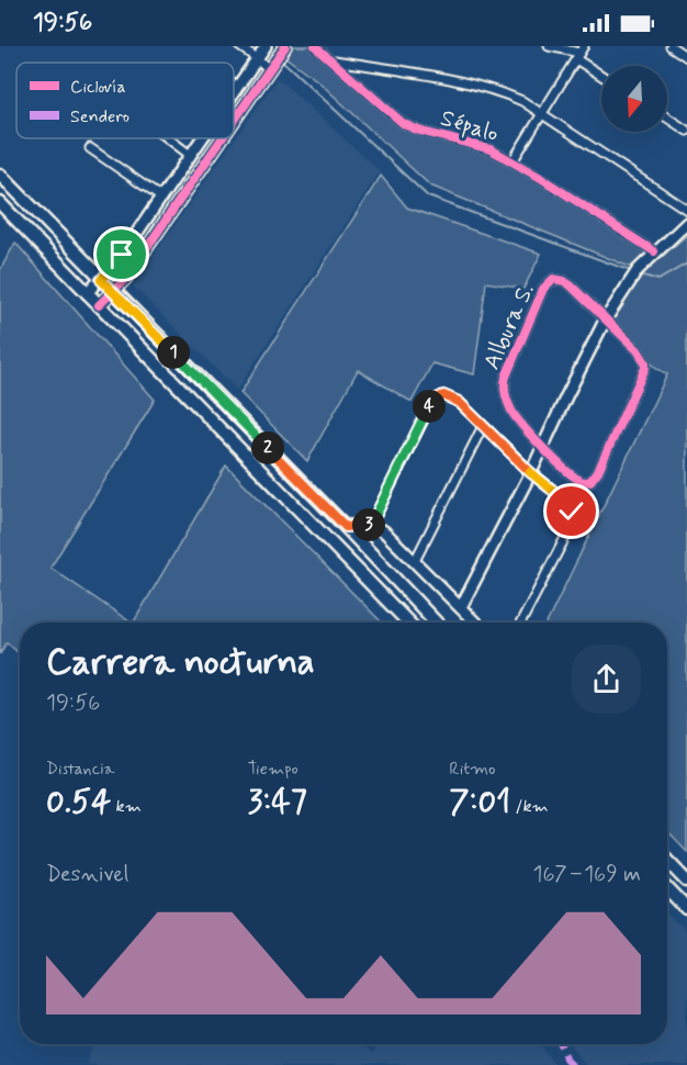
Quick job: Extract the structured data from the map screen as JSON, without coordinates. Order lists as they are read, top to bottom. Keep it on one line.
{"streets":{"street":["Sépalo","Albura S."]},"legend":["Ciclovía","Sendero"],"north":"bottom","page":{"status":"19:56","pins":["1","4","2","3"],"heading":["Carrera nocturna","19:56"],"stats":[["Distancia","0.54 km"],["Tiempo","3:47"],["Ritmo","7:01 /km"]],"chart":["Desnivel","167–169 m"]}}
